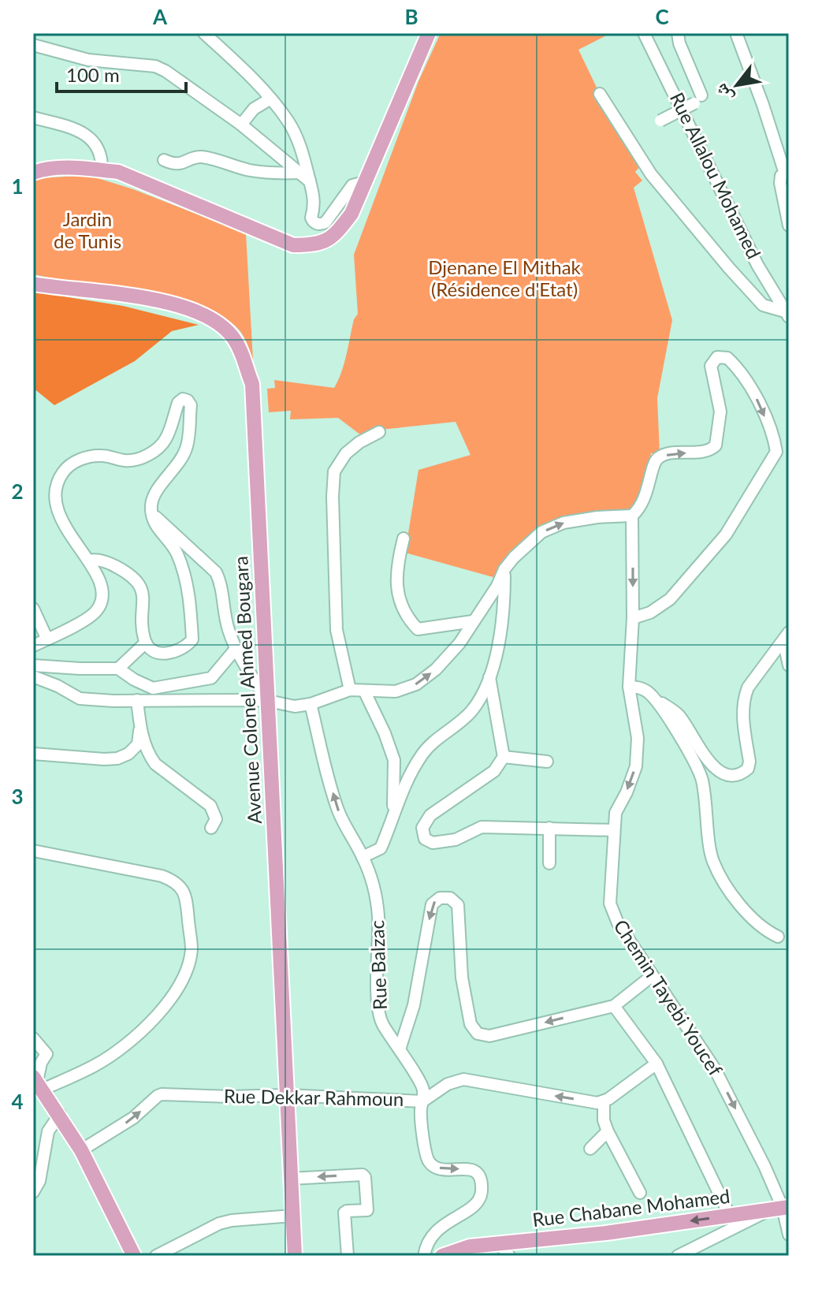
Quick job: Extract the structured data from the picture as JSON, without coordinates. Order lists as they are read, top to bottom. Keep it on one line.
{"streets":{"main road":["Avenue Colonel Ahmed Bougara","Rue Chabane Mohamed"],"street":["Rue Allalou Mohamed","Rue Balzac","Chemin Tayebi Youcef","Rue Dekkar Rahmoun"]},"crossings":[["Avenue Colonel Ahmed Bougara","Rue Dekkar Rahmoun"],["Rue Balzac","Rue Dekkar Rahmoun"],["Chemin Tayebi Youcef","Rue Chabane Mohamed"]],"one_way":["Rue Chabane Mohamed"],"parks":["Jardin de Tunis","Djenane El Mithak (Résidence d'Etat)"],"scale_bar":"100 m","north":"bottom left","grid":{"columns":["A","B","C"],"rows":["1","2","3","4"]}}
